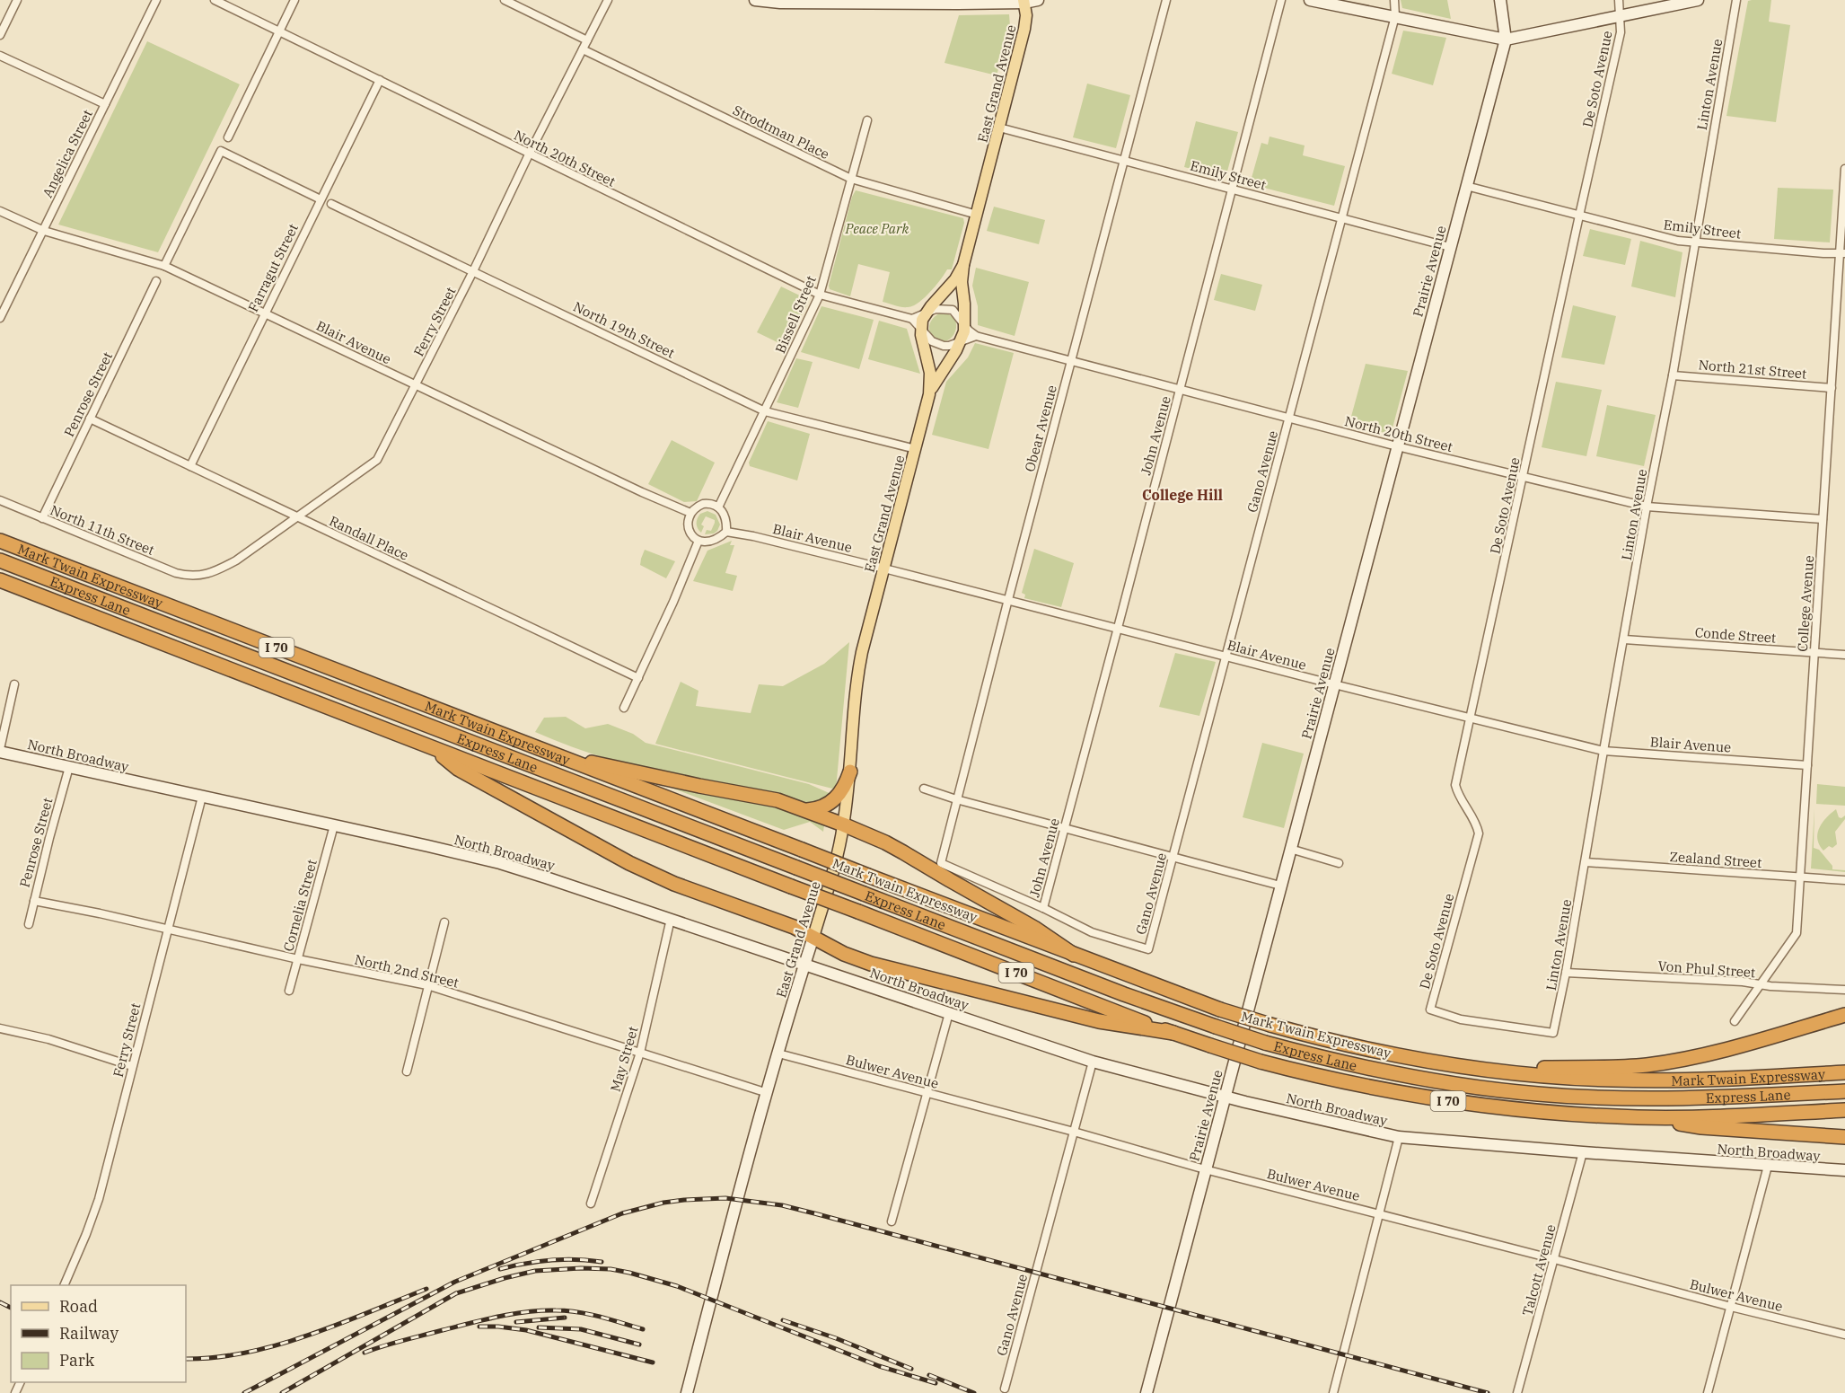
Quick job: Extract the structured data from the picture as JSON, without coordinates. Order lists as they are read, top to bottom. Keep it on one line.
{"streets":{"highway":["Mark Twain Expressway","Express Lane","I 70"],"main road":["East Grand Avenue","Prairie Avenue","North Broadway"],"street":["De Soto Avenue","Linton Avenue","Strodtman Place","Angelica Street","North 20th Street","Emily Street","Farragut Street","Bissell Street","Ferry Street","North 19th Street","Blair Avenue","North 21st Street","Penrose Street","Obear Avenue","John Avenue","Gano Avenue","North 11th Street","Randall Place","College Avenue","Conde Street","Zealand Street","Cornelia Street","Von Phul Street","North 2nd Street","May Street","Bulwer Avenue","Talcott Avenue"]},"crossings":[["De Soto Avenue","Linton Avenue"],["De Soto Avenue","North 20th Street"],["De Soto Avenue","Emily Street"],["De Soto Avenue","Blair Avenue"],["East Grand Avenue","Strodtman Place"],["East Grand Avenue","Emily Street"],["East Grand Avenue","North 19th Street"],["East Grand Avenue","Blair Avenue"],["East Grand Avenue","North Broadway"],["East Grand Avenue","North 2nd Street"],["East Grand Avenue","Bulwer Avenue"],["Linton Avenue","North 20th Street"],["Linton Avenue","Emily Street"],["Linton Avenue","Blair Avenue"],["Linton Avenue","North 21st Street"],["Linton Avenue","Conde Street"],["Linton Avenue","Zealand Street"],["Linton Avenue","Von Phul Street"],["Strodtman Place","Bissell Street"],["Strodtman Place","Ferry Street"],["Angelica Street","Blair Avenue"],["North 20th Street","Farragut Street"],["North 20th Street","Prairie Avenue"],["North 20th Street","Bissell Street"],["North 20th Street","Ferry Street"],["North 20th Street","Obear Avenue"],["North 20th Street","John Avenue"],["North 20th Street","Gano Avenue"],["North 20th Street","College Avenue"],["Emily Street","Prairie Avenue"],["Emily Street","Obear Avenue"],["Emily Street","John Avenue"],["Emily Street","Gano Avenue"],["Emily Street","College Avenue"],["Farragut Street","Blair Avenue"],["Farragut Street","Randall Place"],["Prairie Avenue","Blair Avenue"],["Prairie Avenue","North Broadway"],["Prairie Avenue","Bulwer Avenue"],["Bissell Street","North 19th Street"],["Bissell Street","Blair Avenue"],["Ferry Street","North 19th Street"],["Ferry Street","Blair Avenue"],["Ferry Street","North 11th Street"],["Ferry Street","Randall Place"],["Ferry Street","North Broadway"],["Ferry Street","North 2nd Street"],["Blair Avenue","Obear Avenue"],["Blair Avenue","John Avenue"],["Blair Avenue","Gano Avenue"],["Blair Avenue","College Avenue"],["North 21st Street","College Avenue"],["Penrose Street","North 11th Street"],["Penrose Street","Randall Place"],["Penrose Street","North Broadway"],["Penrose Street","North 2nd Street"],["Obear Avenue","John Avenue"],["Obear Avenue","Gano Avenue"],["John Avenue","Gano Avenue"],["Gano Avenue","North Broadway"],["Gano Avenue","Bulwer Avenue"],["College Avenue","Conde Street"],["College Avenue","Zealand Street"],["College Avenue","Von Phul Street"],["North Broadway","Cornelia Street"],["North Broadway","May Street"],["North Broadway","Talcott Avenue"],["Cornelia Street","North 2nd Street"],["North 2nd Street","May Street"],["Bulwer Avenue","Talcott Avenue"]],"districts":["College Hill"],"parks":["Peace Park"],"legend":["Road","Railway","Park"]}
